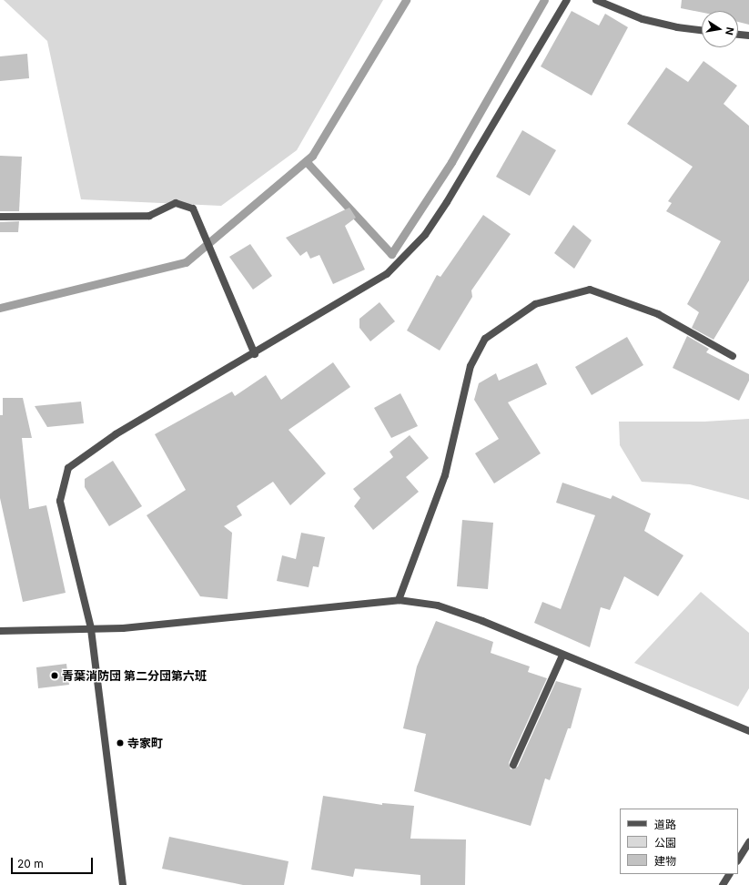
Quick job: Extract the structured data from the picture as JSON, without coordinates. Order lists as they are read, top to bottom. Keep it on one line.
{"places":["青葉消防団 第二分団第六班","寺家町"],"legend":["道路","公園","建物"],"scale_bar":"20 m","north":"right"}
